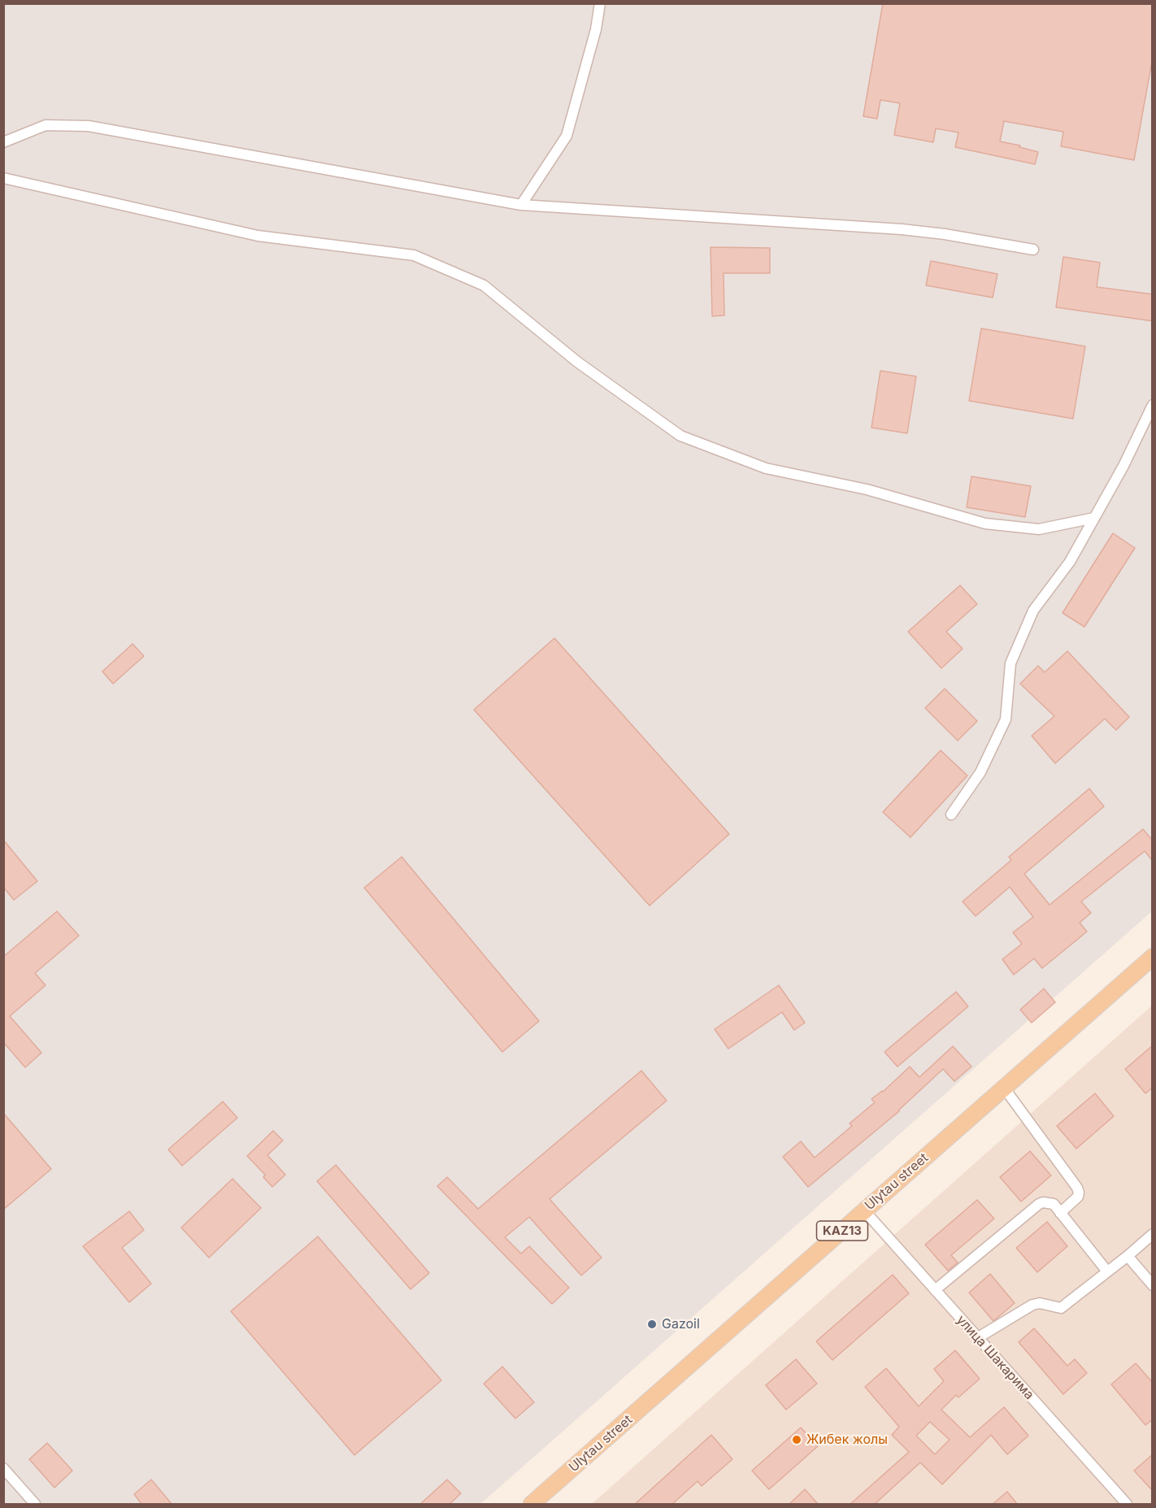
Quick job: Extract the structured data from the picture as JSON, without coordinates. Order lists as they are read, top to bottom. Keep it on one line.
{"streets":{"main road":["Ulytau street","KAZ13"],"street":["улица Шакарима"]},"crossings":[["Ulytau street","улица Шакарима"]],"places":["Gazoil","Жибек жолы"]}
